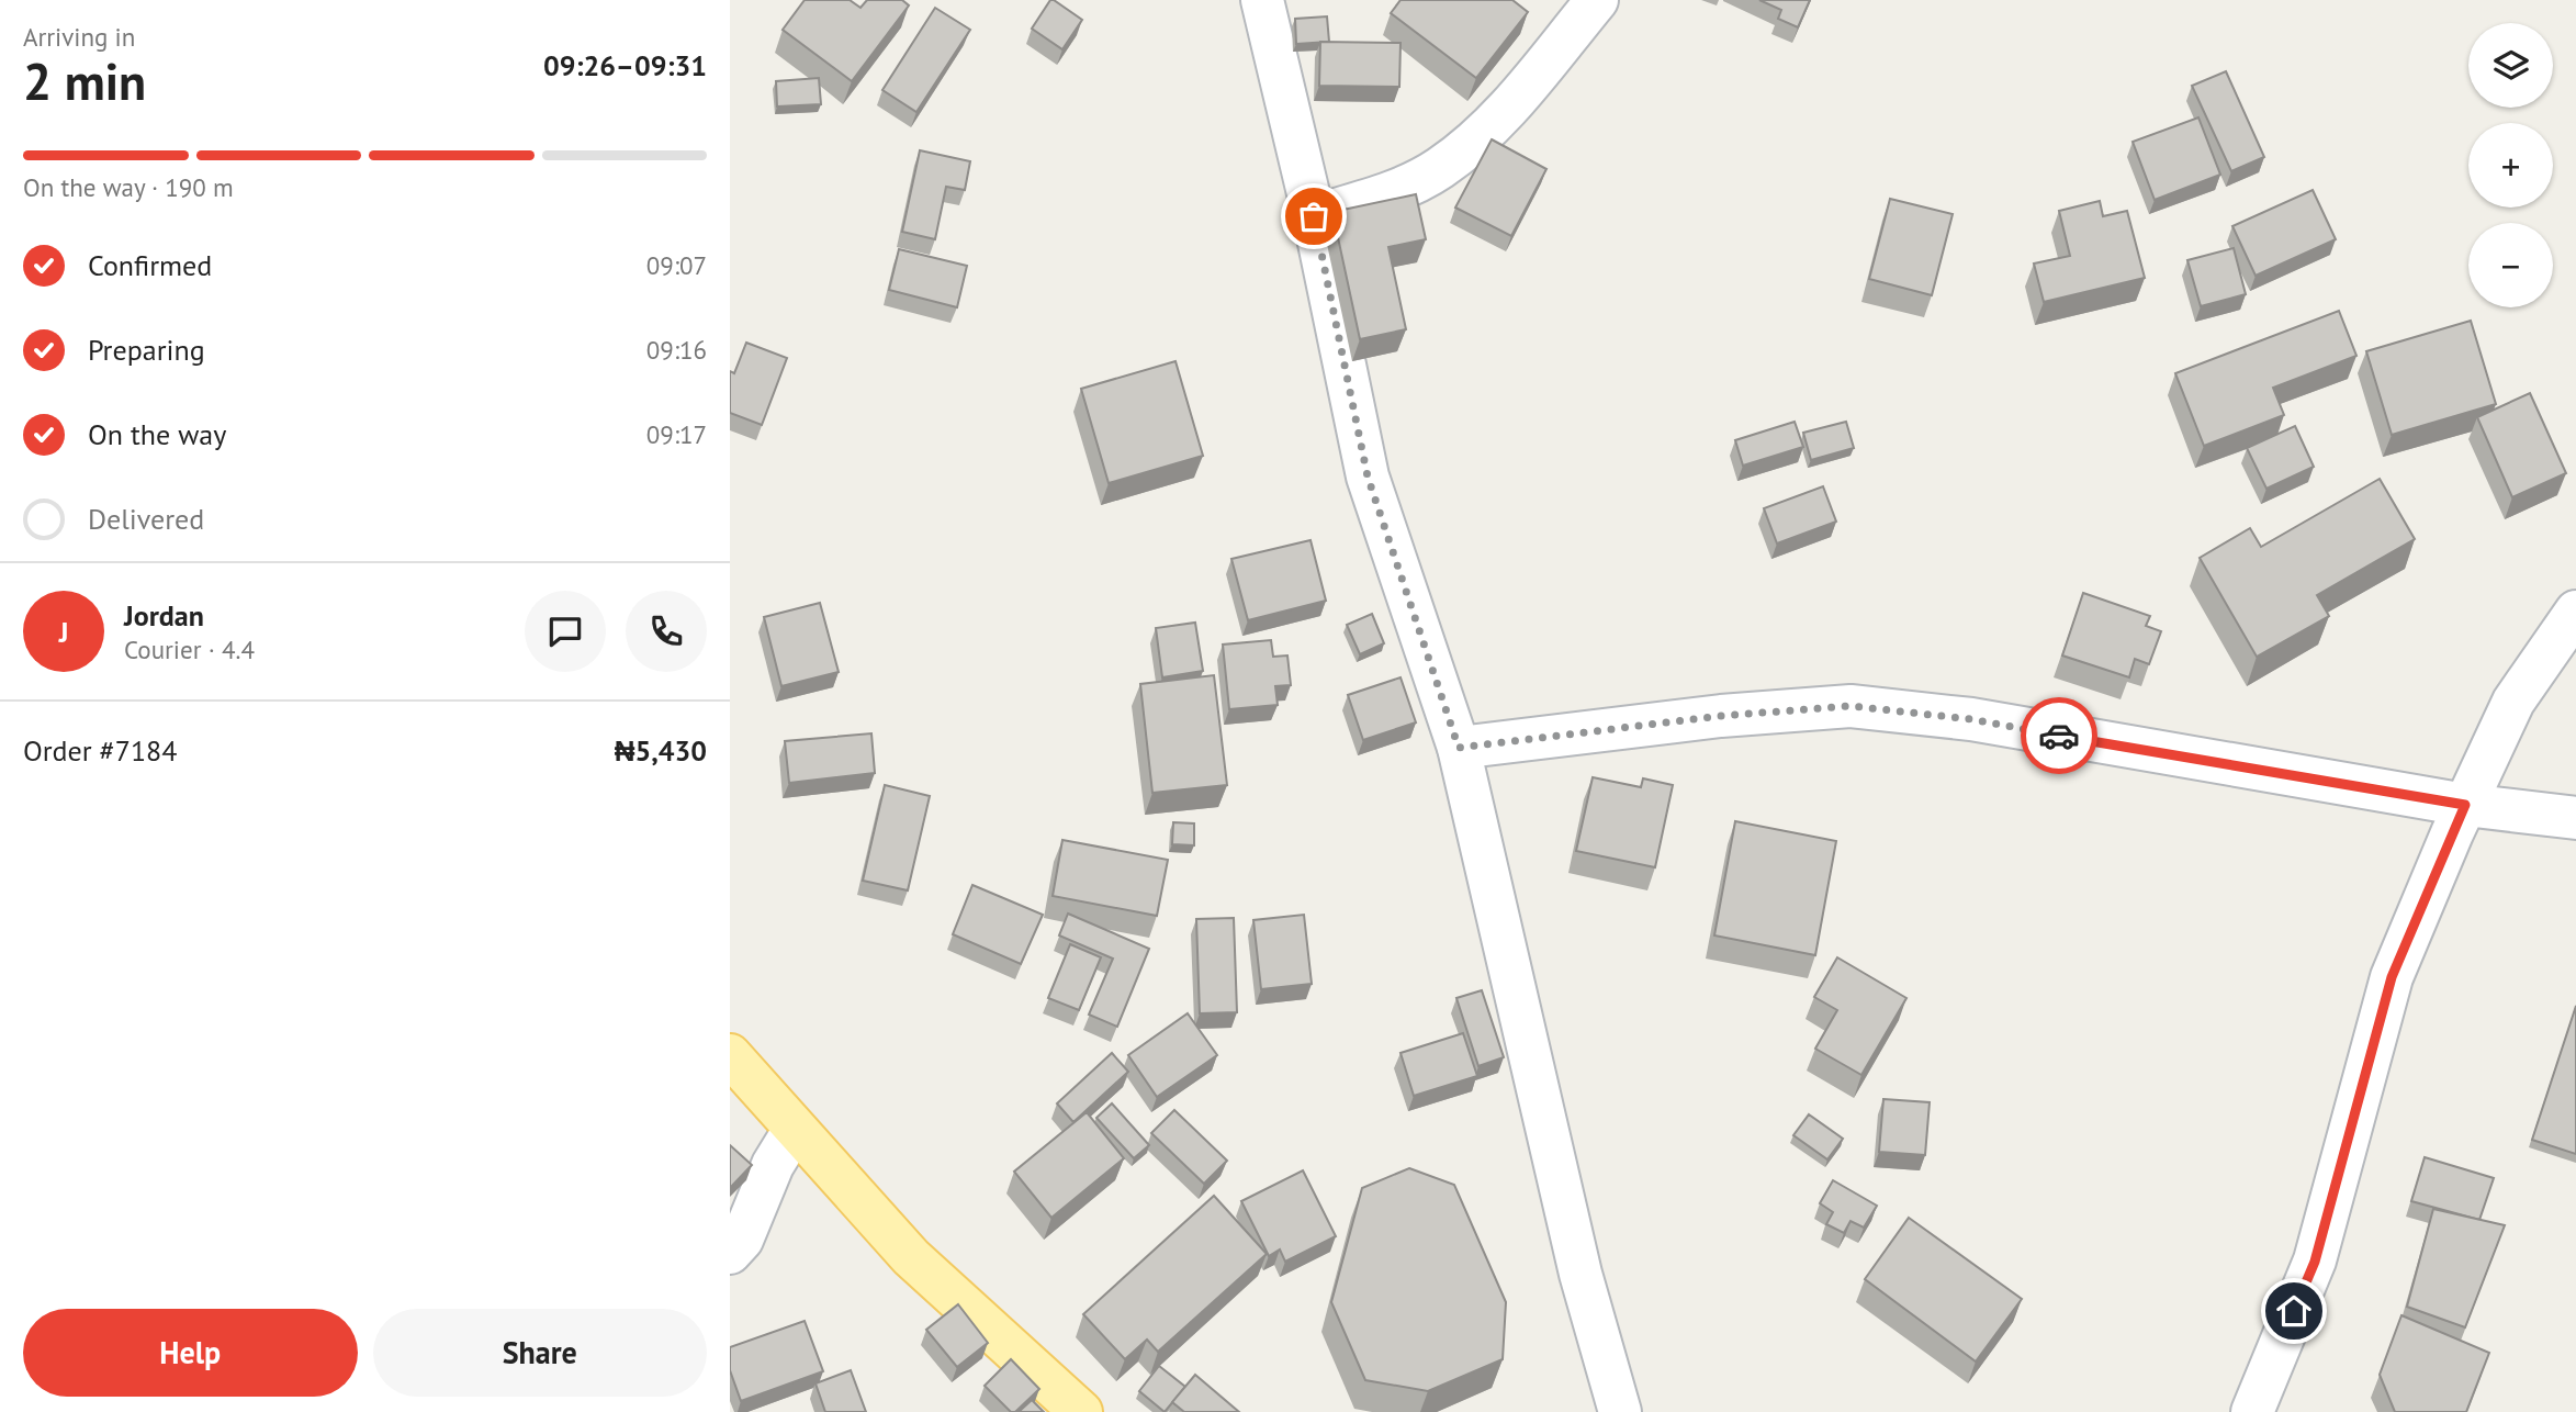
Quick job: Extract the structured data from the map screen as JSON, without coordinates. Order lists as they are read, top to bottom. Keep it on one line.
{"page":{"heading":["2 min","Arriving in","09:26–09:31"],"panel":["Jordan","Courier · 4.4","Order #7184","₦5,430"],"map_buttons":["+","−"],"bar":"On the way · 190 m","list":[["Confirmed","09:07"],["Preparing","09:16"],["On the way","09:17"],"Delivered"],"round":"J","buttons":["Help","Share"]}}
